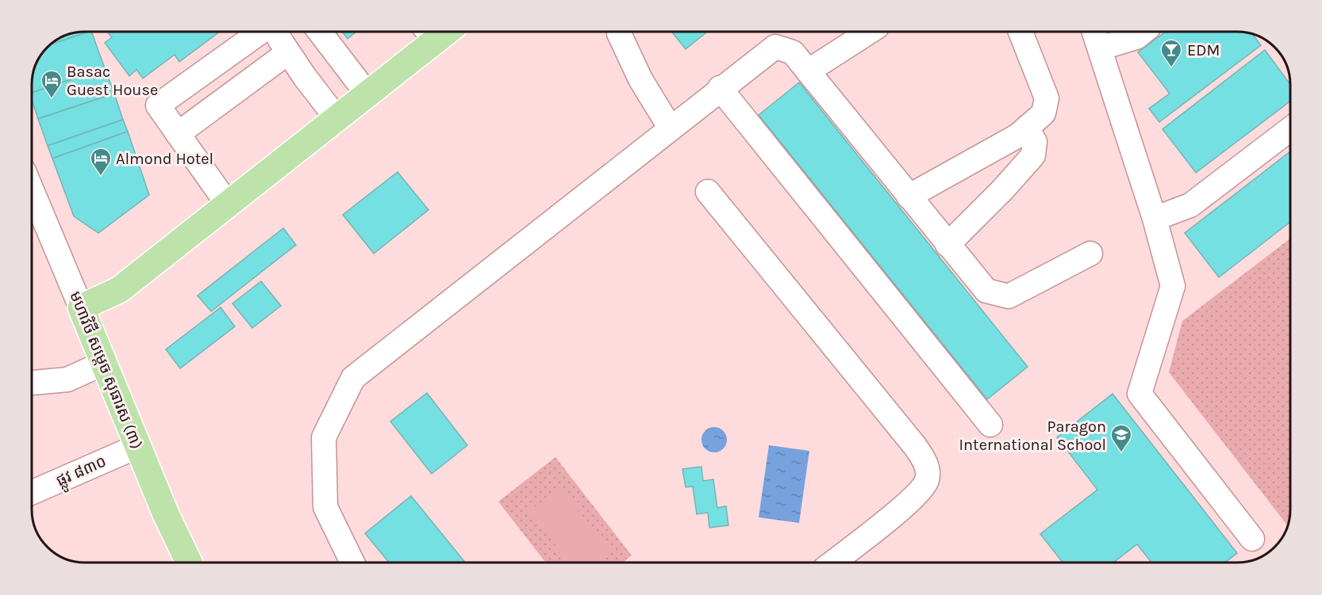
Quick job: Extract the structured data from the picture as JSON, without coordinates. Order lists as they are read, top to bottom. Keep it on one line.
{"streets":{"main road":["មហាវិថី សម្តេច សុធារស (៣)"],"street":["ផ្លូវ ៨៣០"]},"crossings":[["មហាវិថី សម្តេច សុធារស (៣)","ផ្លូវ ៨៣០"]],"places":{"bar":["EDM"],"hotel":["Basac Guest House","Almond Hotel"],"school or university":["Paragon International School"]}}
